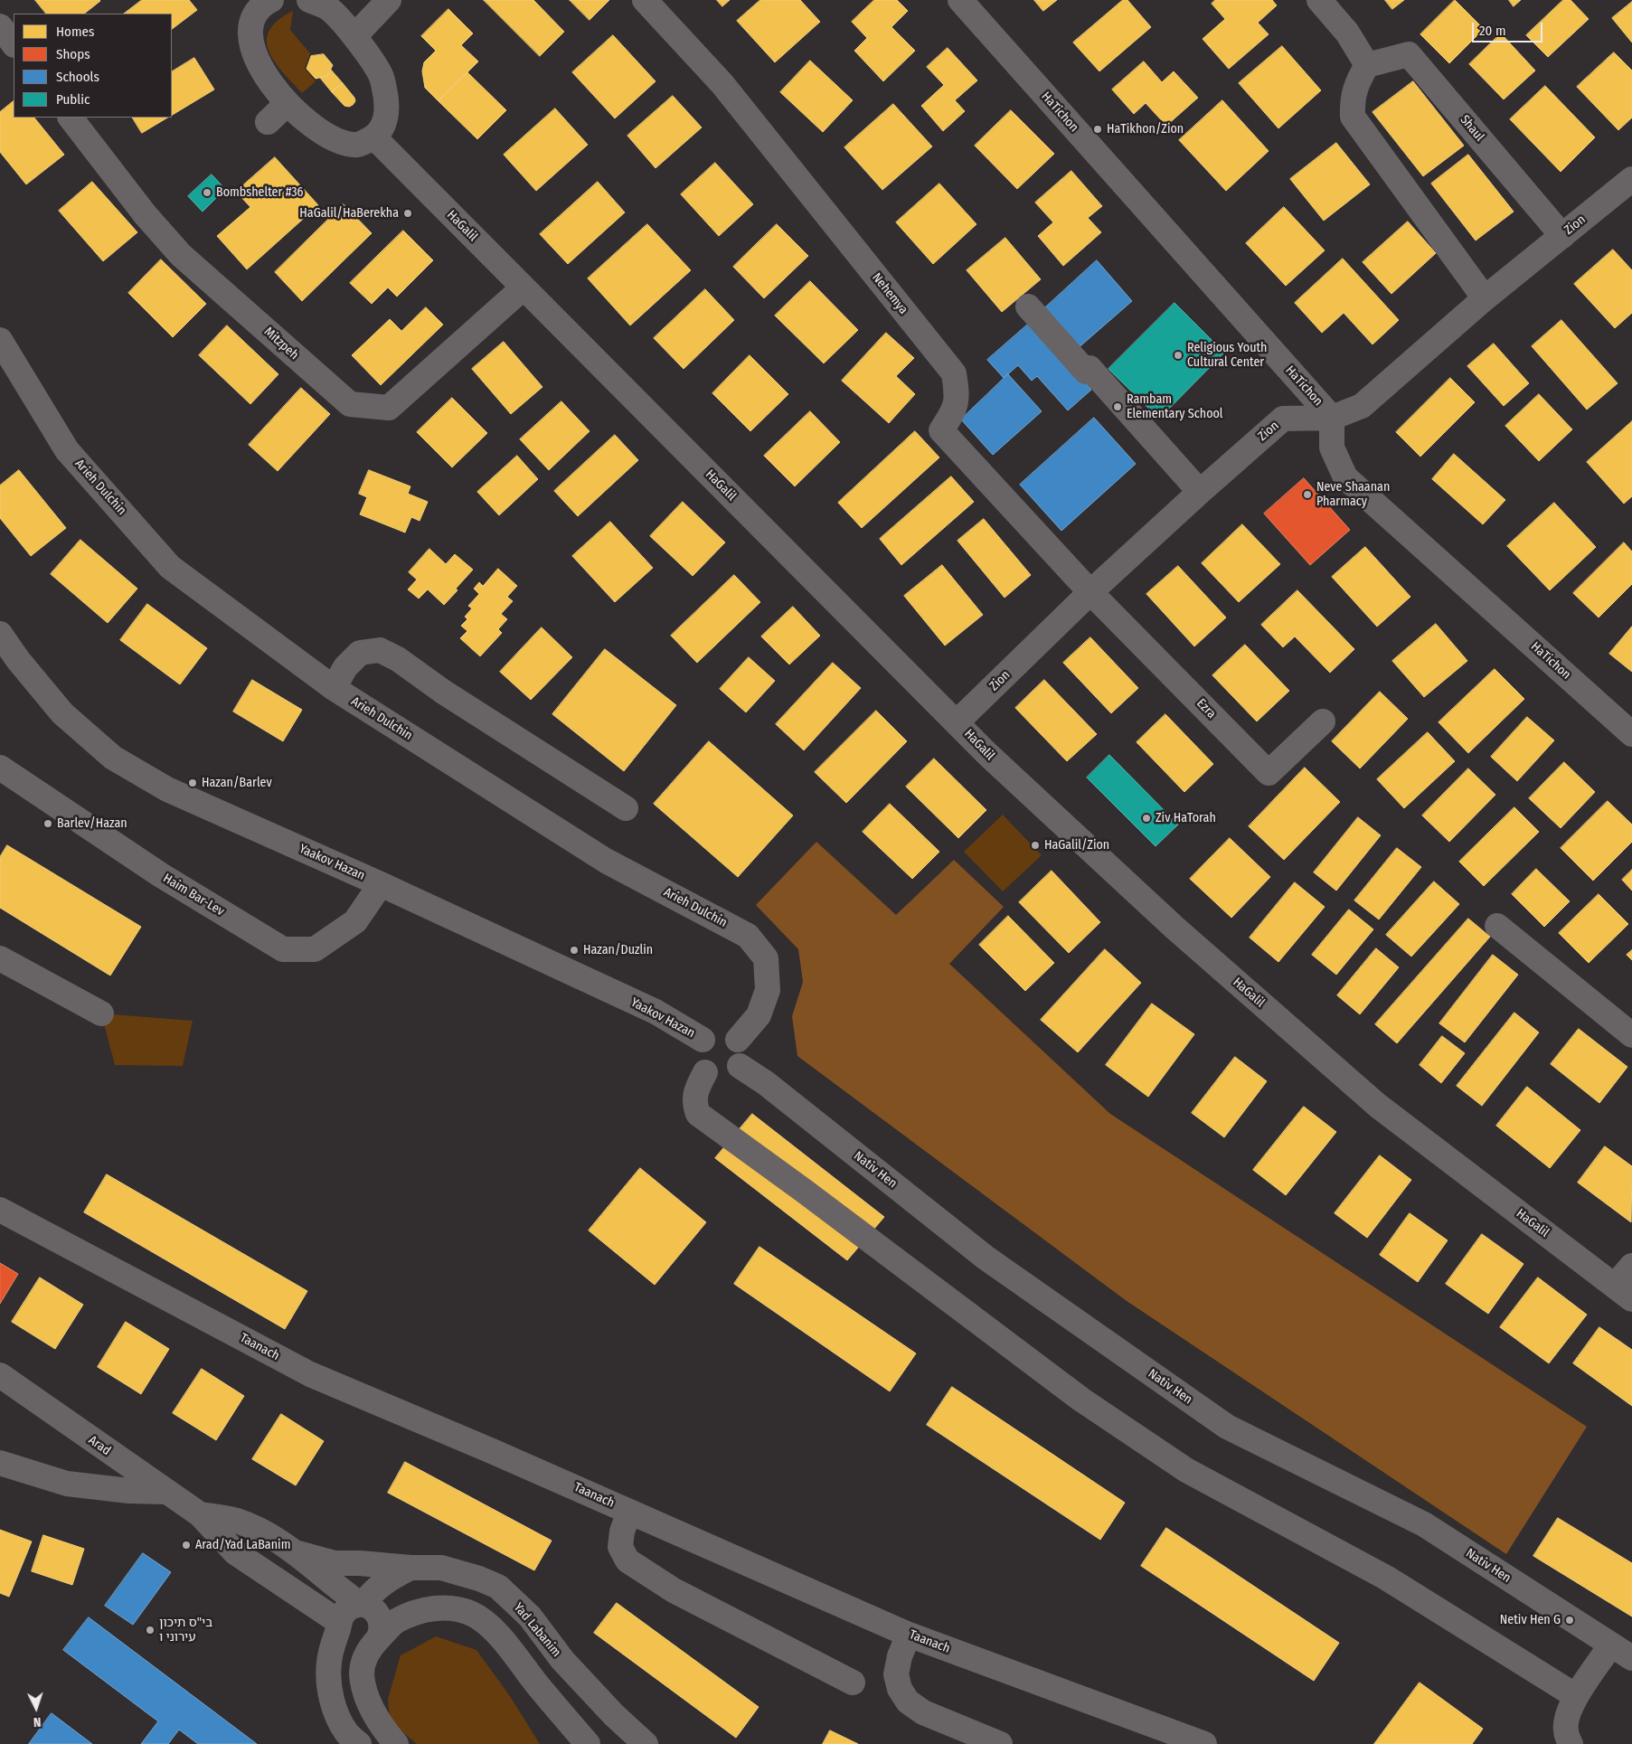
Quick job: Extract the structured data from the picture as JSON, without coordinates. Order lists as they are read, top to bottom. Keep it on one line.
{"streets":{"street":["HaTichon","Shaul","Zion","HaGalil","Nehemya","Mitzpeh","Arieh Dulchin","Ezra","Yaakov Hazan","Haim Bar-Lev","Nativ Hen","Taanach","Arad","Yad Labanim"]},"crossings":[["HaTichon","Zion"],["Shaul","Zion"],["Zion","HaGalil"],["Zion","Nehemya"],["Zion","Ezra"],["HaGalil","Mitzpeh"],["Nehemya","Ezra"],["Arieh Dulchin","Yaakov Hazan"],["Arieh Dulchin","Nativ Hen"],["Yaakov Hazan","Haim Bar-Lev"],["Yaakov Hazan","Nativ Hen"],["Arad","Yad Labanim"]],"places":["HaTikhon/Zion","Bombshelter #36","HaGalil/HaBerekha","Religious Youth Cultural Center","Rambam Elementary School","Neve Shaanan Pharmacy","Hazan/Barlev","Ziv HaTorah","Barlev/Hazan","HaGalil/Zion","Hazan/Duzlin","Arad/Yad LaBanim","Netiv Hen G","בי\"ס תיכון עירוני ו"],"legend":["Homes","Shops","Schools","Public"],"scale_bar":"20 m","north":"bottom"}
